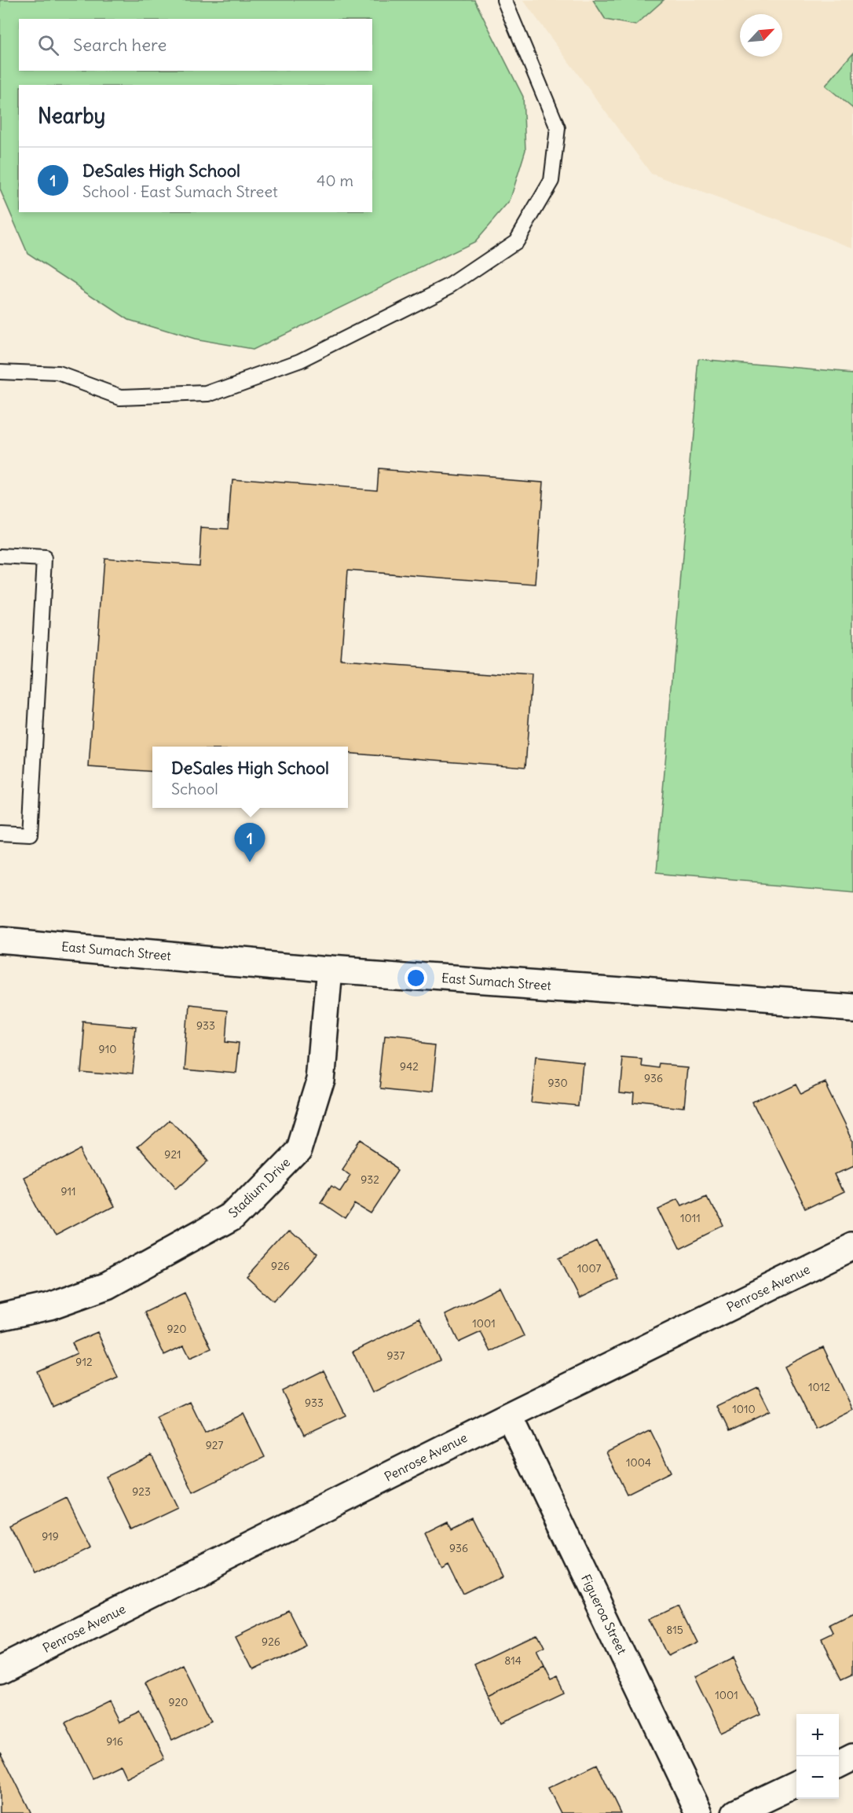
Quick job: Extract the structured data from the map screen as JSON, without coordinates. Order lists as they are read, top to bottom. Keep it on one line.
{"streets":{"street":["East Sumach Street","Stadium Drive","Penrose Avenue","Figueroa Street"]},"crossings":[["East Sumach Street","Stadium Drive"],["Penrose Avenue","Figueroa Street"]],"house_numbers":["933","910","942","936","930","921","932","911","1011","926","1007","1001","920","937","912","1012","933","1010","927","1004","923","919","936","815","926","814","1001","920","916"],"north":"top right","page":{"search":"Search here","heading":"Nearby","list":[{"mark":"1","name":"DeSales High School","note":"School · East Sumach Street","value":"40 m"}],"popup":["DeSales High School","School"],"pins":"1","map_buttons":["+","−"]}}
